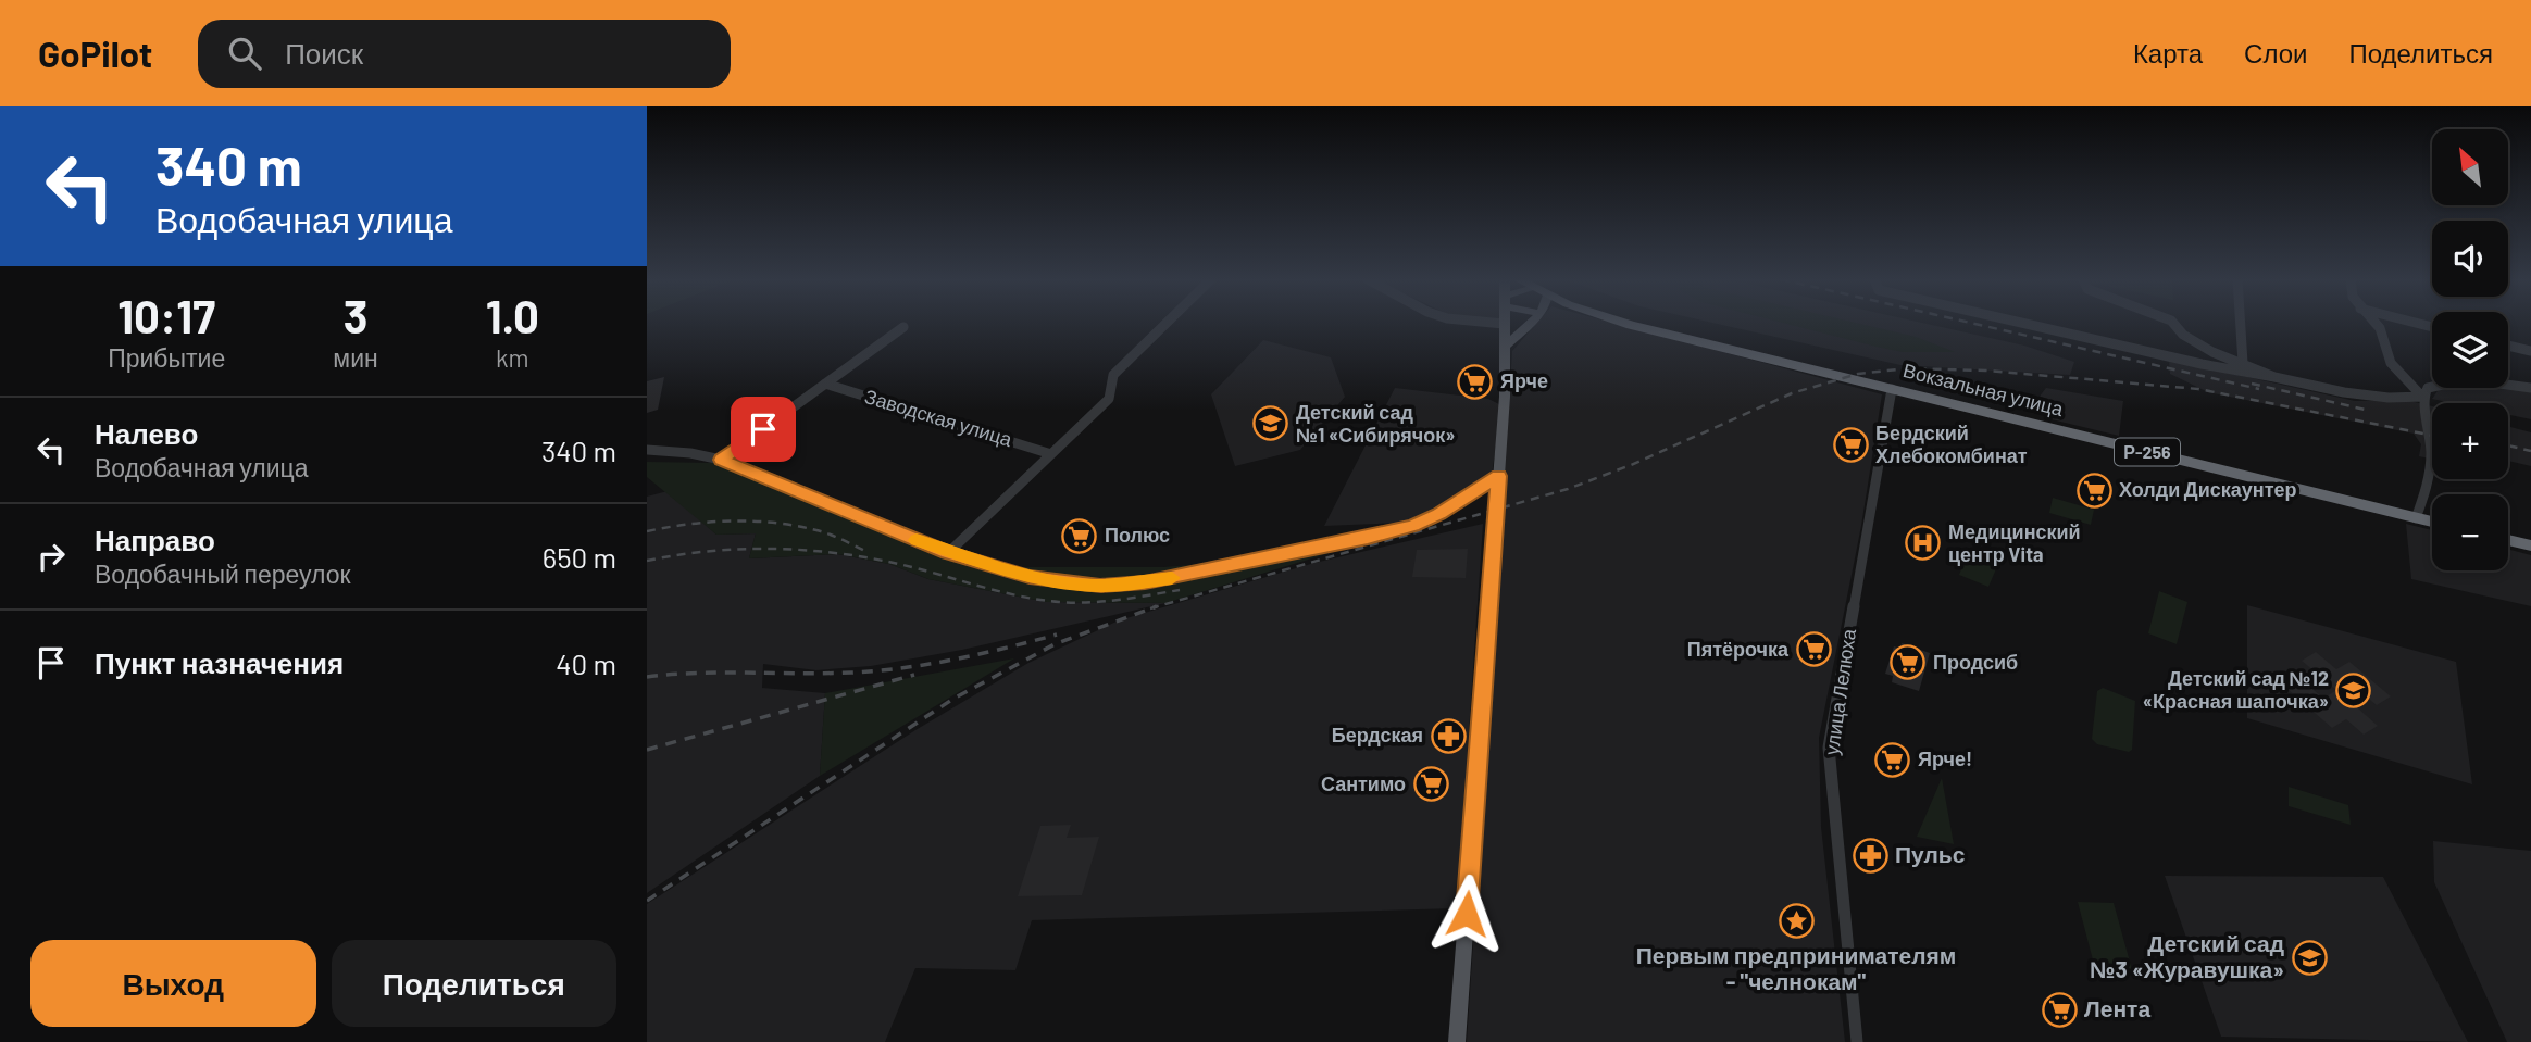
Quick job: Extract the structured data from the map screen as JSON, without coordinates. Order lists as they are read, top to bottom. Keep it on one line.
{"streets":{"highway":["Вокзальная улица","Р-256"],"street":["Заводская улица","улица Лелюха"]},"crossings":[["Вокзальная улица","улица Лелюха"]],"places":{"supermarket":["Ярче","Бердский Хлебокомбинат","Холди Дискаунтер","Полюс","Пятёрочка","Продсиб","Ярче!","Сантимо","Лента"],"school or university":["Детский сад №1 «Сибирячок»","Детский сад №12 «Красная шапочка»","Детский сад №3 «Журавушка»"],"hospital":["Медицинский центр Vita"],"pharmacy":["Бердская","Пульс"],"place":["Первым предпринимателям - \"челнокам\""]},"north":"top left","page":{"header":"GoPilot","search":"Поиск","nav":["Карта","Слои","Поделиться"],"turn":["340 m","Водобачная улица"],"map_buttons":["+","−"],"eta":["10:17","Прибытие","3","мин","1.0","km"],"list":[{"name":"Налево","note":"Водобачная улица","value":"340 m"},{"name":"Направо","note":"Водобачный переулок","value":"650 m"},{"name":"Пункт назначения","value":"40 m"}],"buttons":["Выход","Поделиться"]}}
